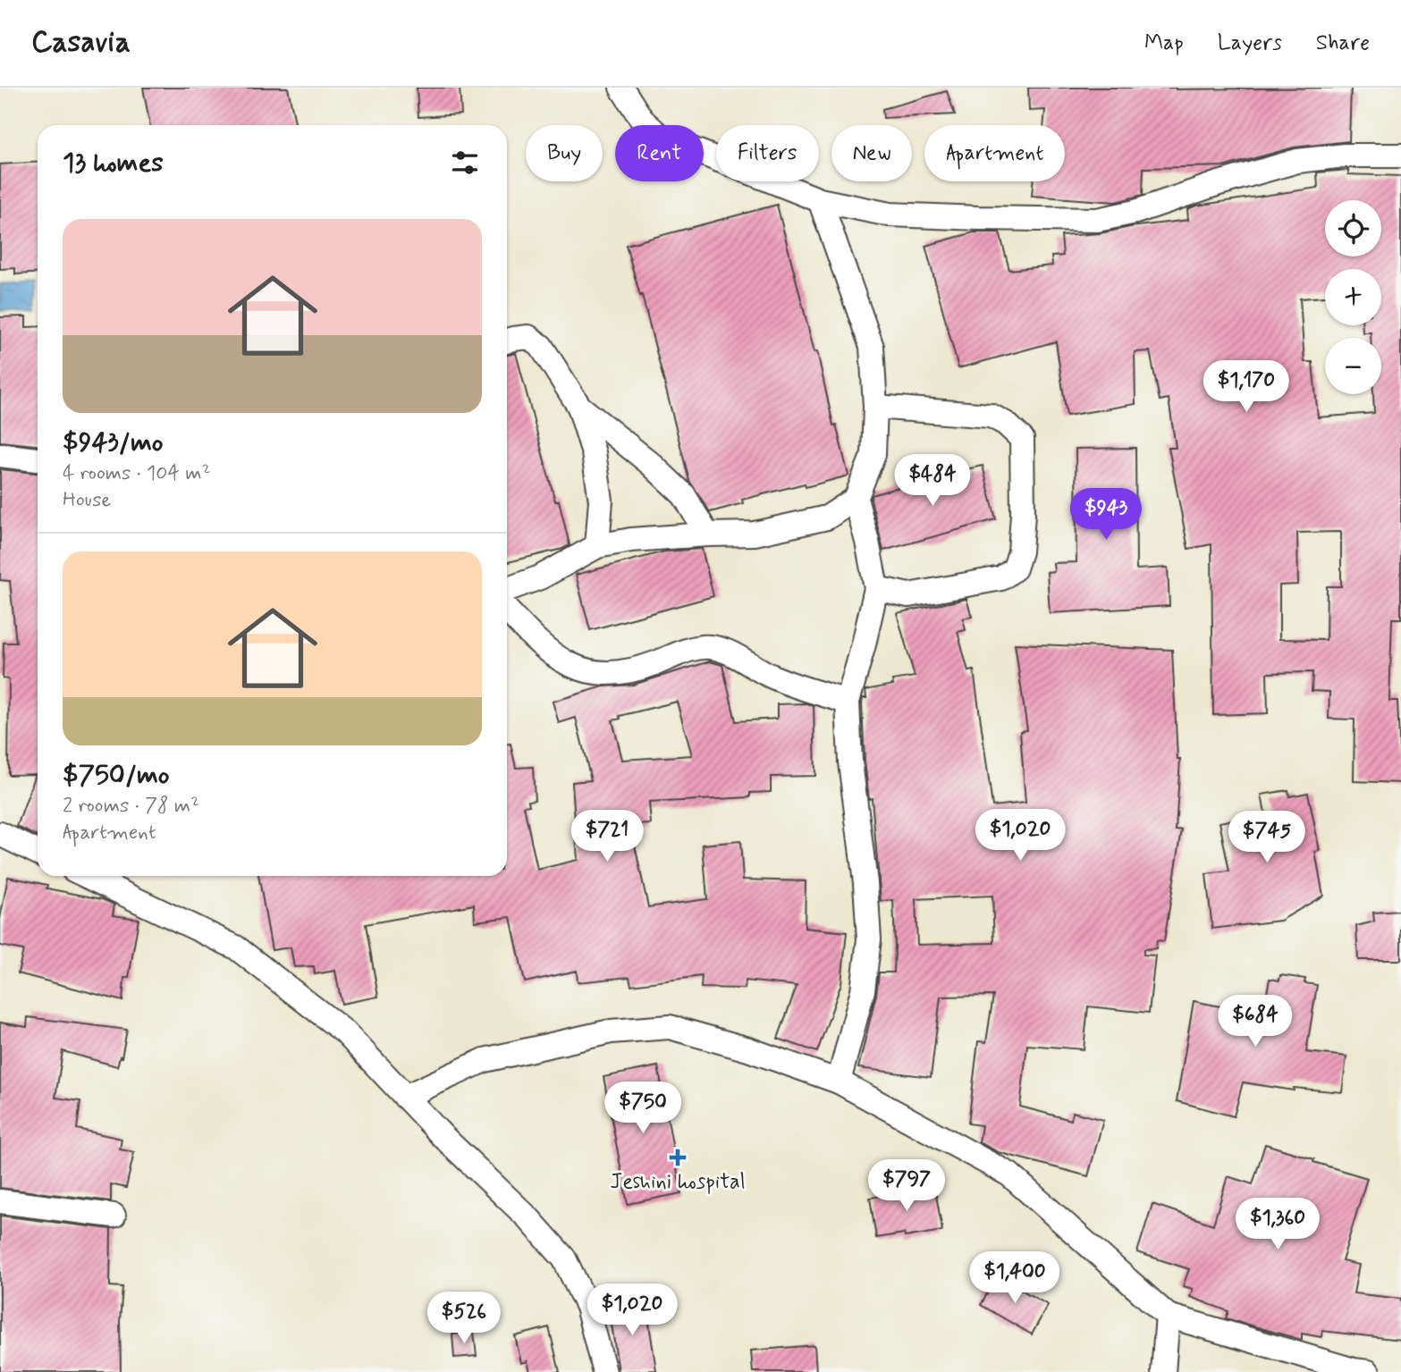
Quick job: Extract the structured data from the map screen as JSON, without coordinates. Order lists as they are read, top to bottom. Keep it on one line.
{"places":{"health":["Jeshini hospital"]},"page":{"header":"Casavia","nav":["Map","Layers","Share"],"chip":["Buy","Rent","Filters","New","Apartment"],"heading":"13 homes","map_buttons":["+","−"],"list":[{"name":"$943/mo","note":"4 rooms · 104 m² · House"},{"name":"$750/mo","note":"2 rooms · 78 m² · Apartment"}],"price":["$1,170","$484","$943","$1,020","$721","$745","$684","$750","$797","$1,360","$1,400","$1,020","$526"]}}
